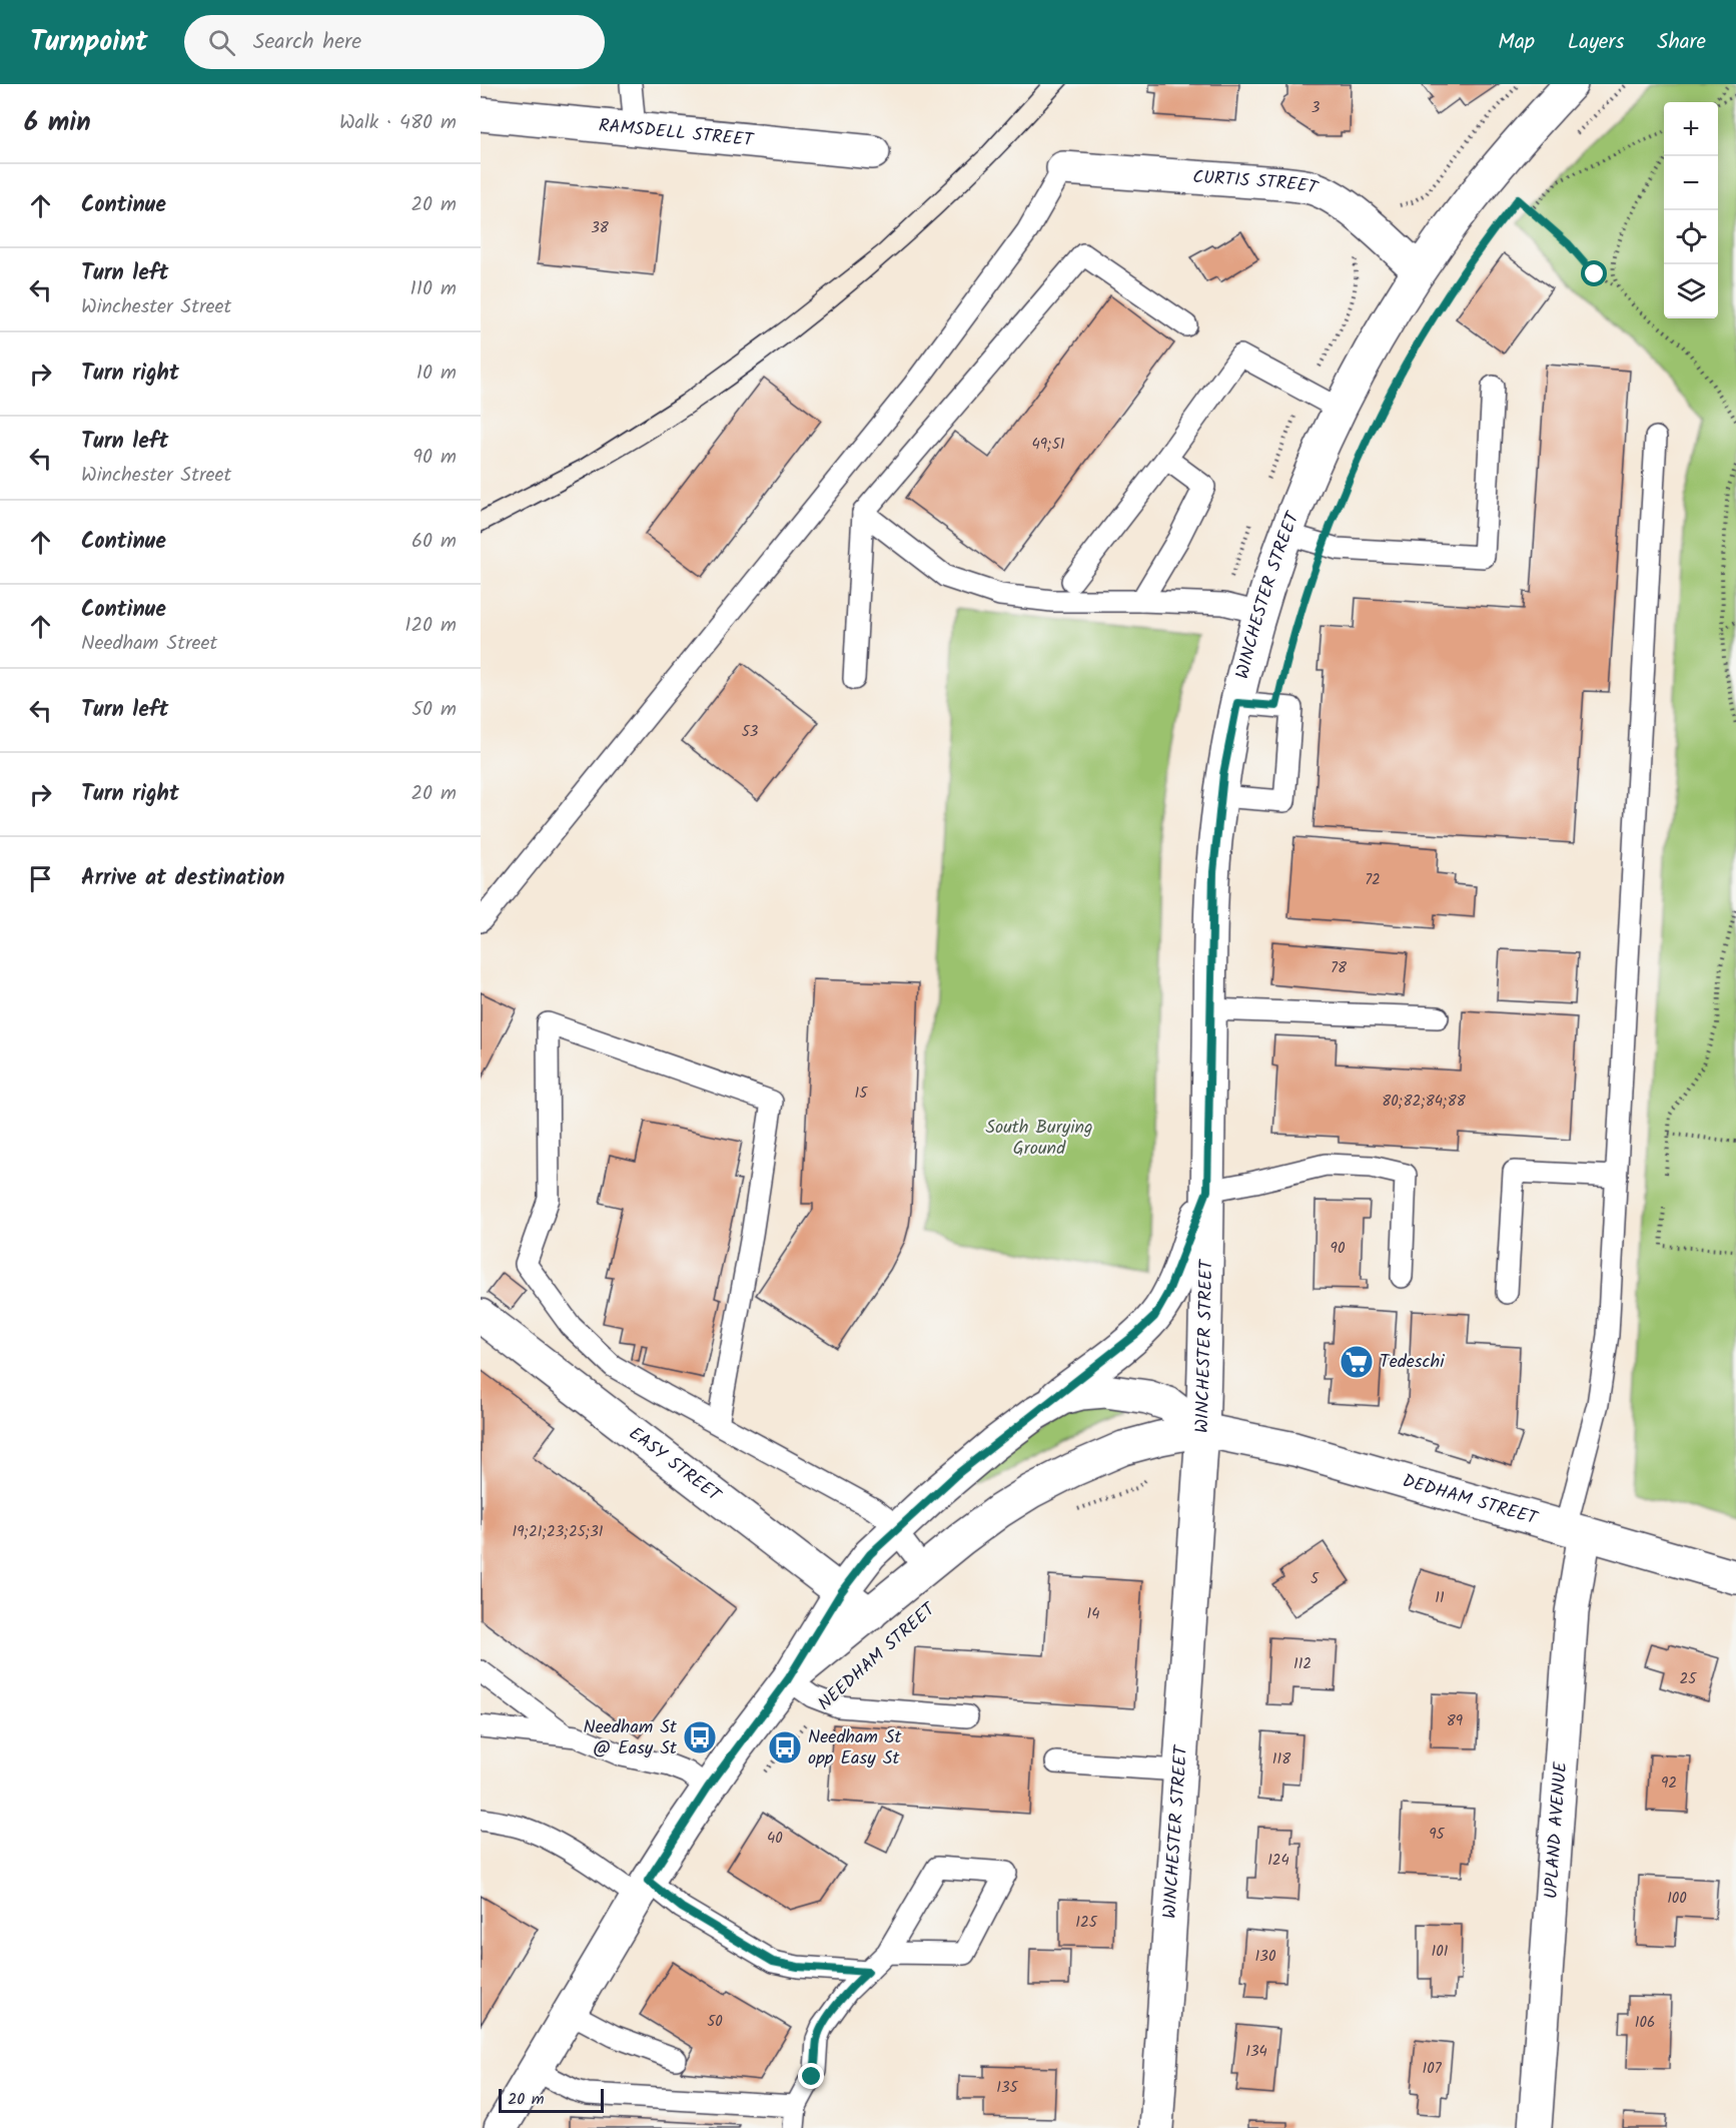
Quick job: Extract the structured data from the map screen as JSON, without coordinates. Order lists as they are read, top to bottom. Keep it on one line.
{"streets":{"main road":["RAMSDELL STREET","CURTIS STREET","WINCHESTER STREET","EASY STREET","DEDHAM STREET","NEEDHAM STREET","UPLAND AVENUE"]},"crossings":[["CURTIS STREET","WINCHESTER STREET"],["WINCHESTER STREET","DEDHAM STREET"],["WINCHESTER STREET","NEEDHAM STREET"],["EASY STREET","NEEDHAM STREET"],["DEDHAM STREET","NEEDHAM STREET"],["DEDHAM STREET","UPLAND AVENUE"]],"parks":["South Burying Ground"],"places":{"supermarket":["Tedeschi"],"bus stop":["Needham St @ Easy St","Needham St opp Easy St"]},"house_numbers":["3","38","49;51","53","72","78","15","80;82;84;88","90","19;21;23;25;31","5","11","14","112","25","89","118","92","95","40","124","100","125","101","130","50","106","134","107","135"],"scale_bar":"20 m","page":{"header":"Turnpoint","search":"Search here","nav":["Map","Layers","Share"],"heading":["6 min","Walk · 480 m"],"map_buttons":["+","−"],"list":[["Continue","20 m"],["Turn left","Winchester Street","110 m"],["Turn right","10 m"],["Turn left","Winchester Street","90 m"],["Continue","60 m"],["Continue","Needham Street","120 m"],["Turn left","50 m"],["Turn right","20 m"],"Arrive at destination"],"scale":"20 m"}}
